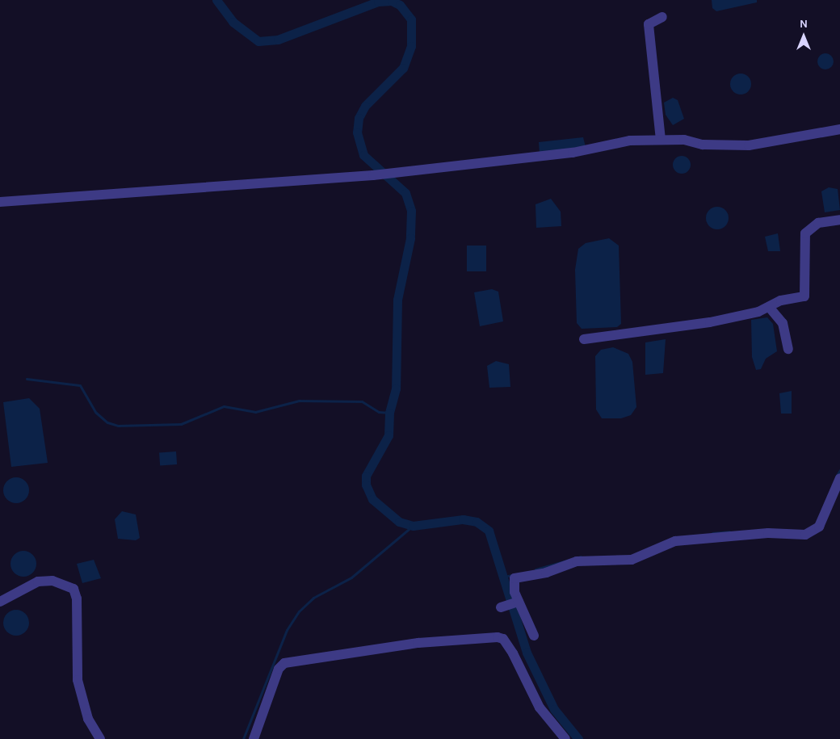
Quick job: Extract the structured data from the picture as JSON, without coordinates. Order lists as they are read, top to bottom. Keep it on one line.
{"north":"top"}
